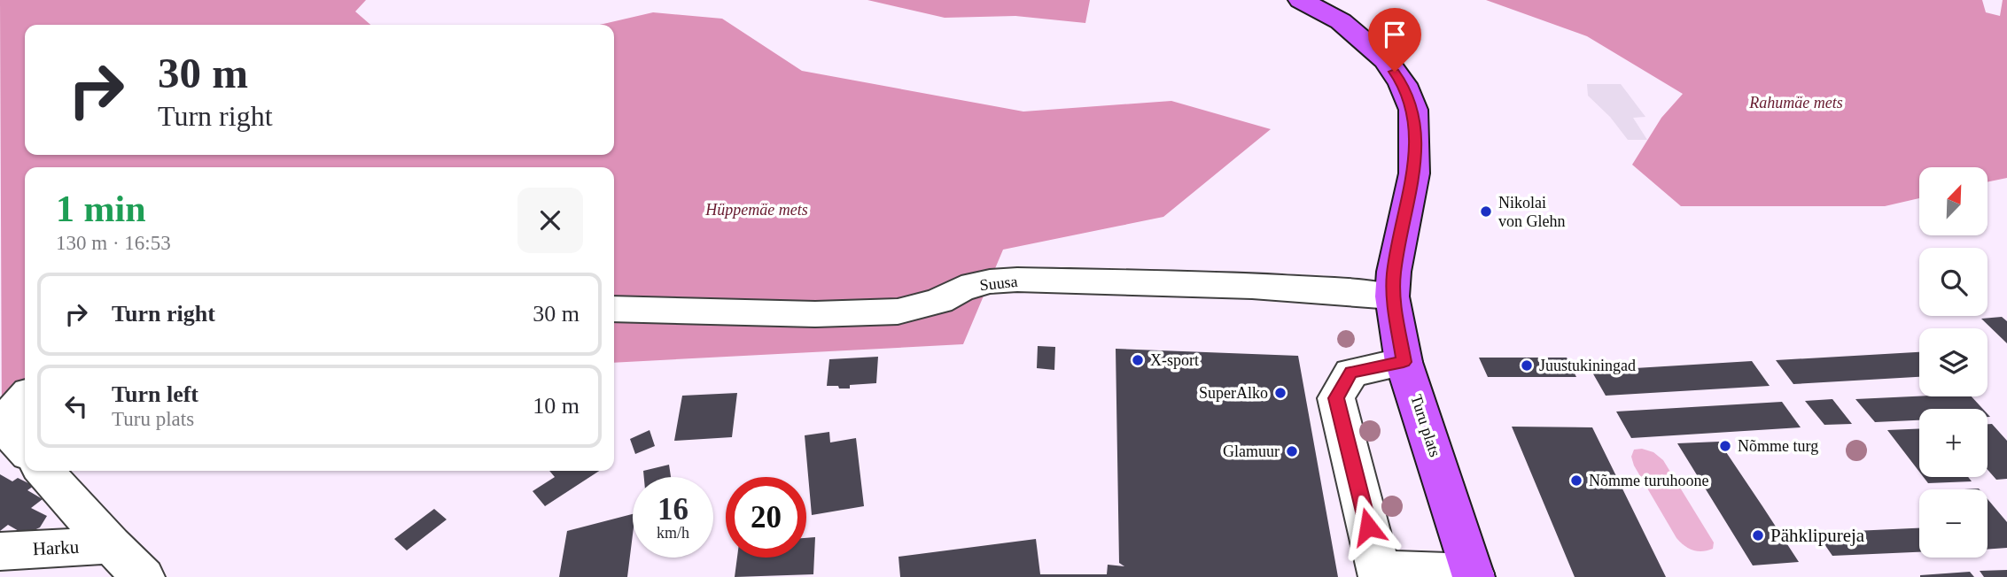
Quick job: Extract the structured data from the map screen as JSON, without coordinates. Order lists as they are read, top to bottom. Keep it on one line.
{"streets":{"main road":["Turu plats"],"street":["Suusa","Harku"]},"crossings":[["Suusa","Turu plats"]],"parks":["Rahumäe mets","Hüppemäe mets"],"places":["Nikolai von Glehn","X-sport","Juustukiningad","SuperAlko","Nõmme turg","Glamuur","Nõmme turuhoone","Pähklipureja"],"north":"top right","page":{"turn":["30 m","Turn right"],"map_buttons":["+","−"],"heading":["1 min","130 m · 16:53"],"list":[{"name":"Turn right","value":"30 m"},{"name":"Turn left","note":"Turu plats","value":"10 m"}],"speed":"16 km/h","limit":"20"}}
